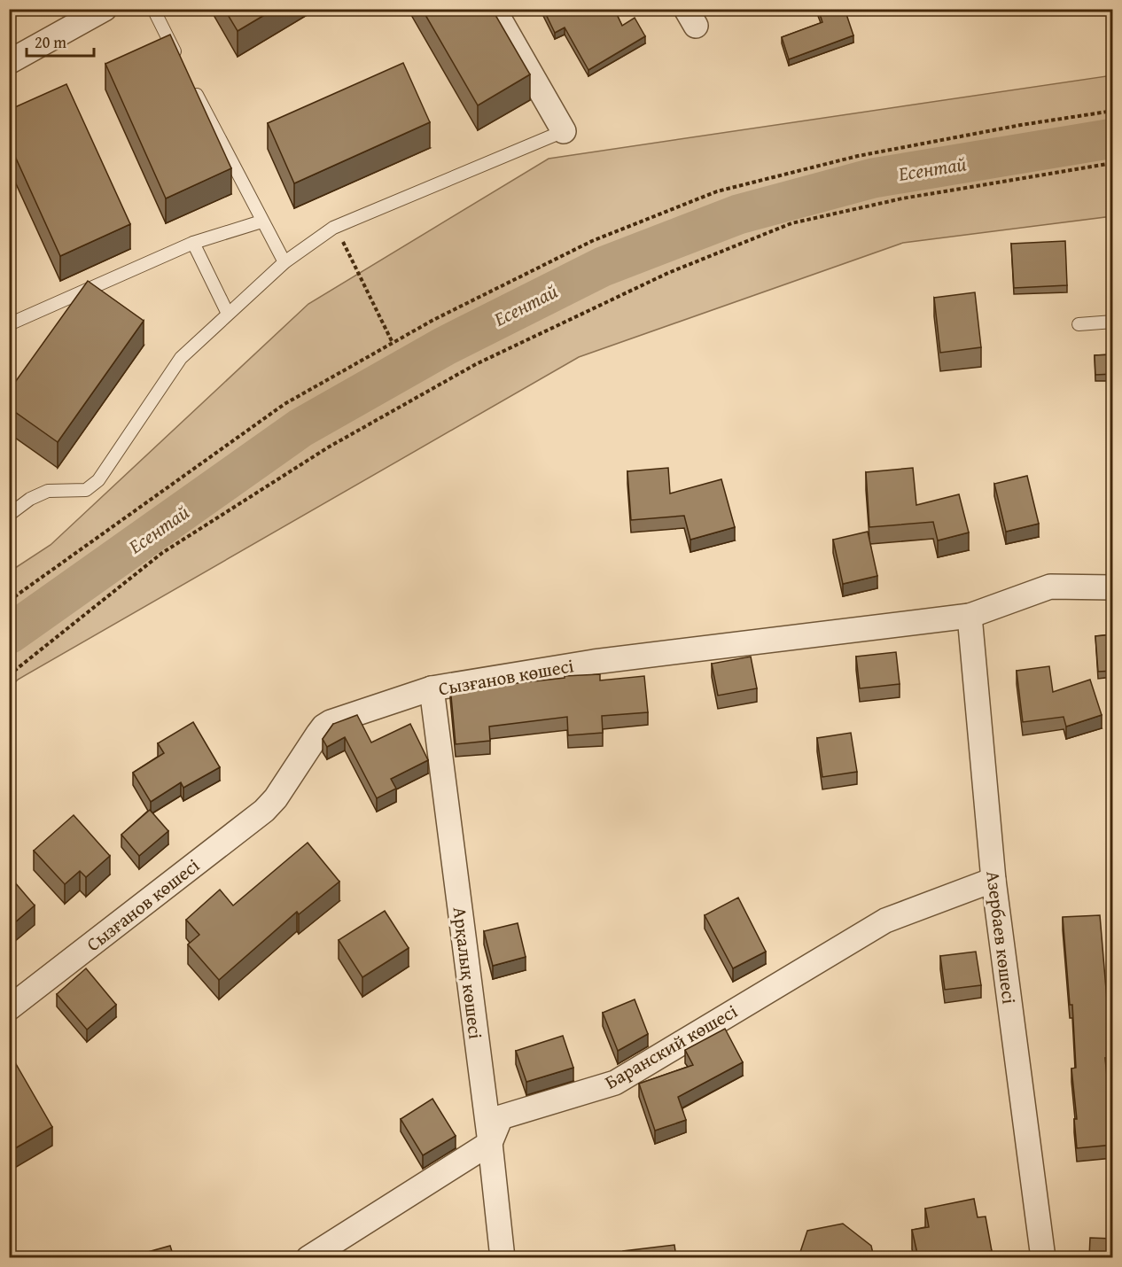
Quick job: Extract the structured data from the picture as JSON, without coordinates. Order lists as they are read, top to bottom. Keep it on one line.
{"streets":{"street":["Сызғанов көшесі","Азербаев көшесі","Арқалық көшесі","Баранский көшесі"]},"crossings":[["Сызғанов көшесі","Азербаев көшесі"],["Сызғанов көшесі","Арқалық көшесі"],["Азербаев көшесі","Баранский көшесі"],["Арқалық көшесі","Баранский көшесі"]],"water":["Есентай"],"scale_bar":"20 m"}
